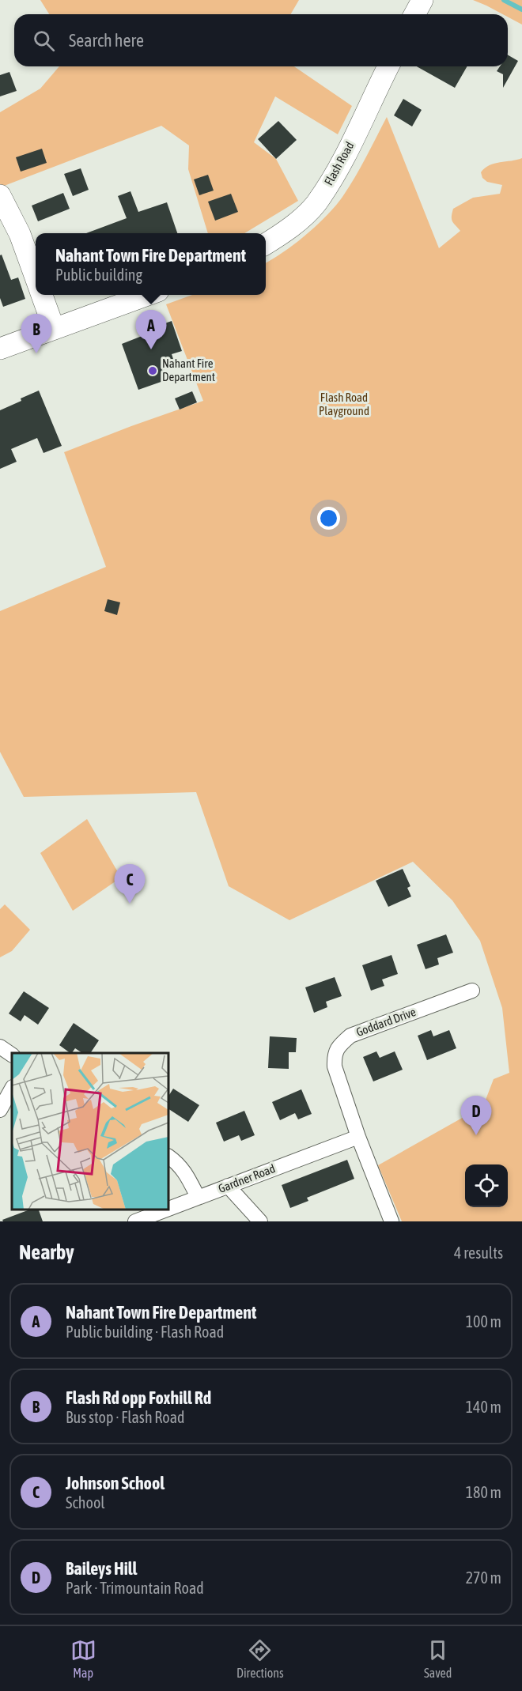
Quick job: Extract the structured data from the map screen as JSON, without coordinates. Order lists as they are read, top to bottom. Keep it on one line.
{"streets":{"main road":["Flash Road"],"street":["Goddard Drive","Gardner Road"]},"crossings":[["Goddard Drive","Gardner Road"]],"parks":["Flash Road Playground"],"places":["Nahant Fire Department"],"page":{"search":"Search here","popup":["Nahant Town Fire Department","Public building"],"pins":["A","B","C","D"],"heading":["Nearby","4 results"],"list":[{"mark":"A","name":"Nahant Town Fire Department","note":"Public building · Flash Road","value":"100 m"},{"mark":"B","name":"Flash Rd opp Foxhill Rd","note":"Bus stop · Flash Road","value":"140 m"},{"mark":"C","name":"Johnson School","note":"School","value":"180 m"},{"mark":"D","name":"Baileys Hill","note":"Park · Trimountain Road","value":"270 m"}],"nav":["Map","Directions","Saved"]}}
